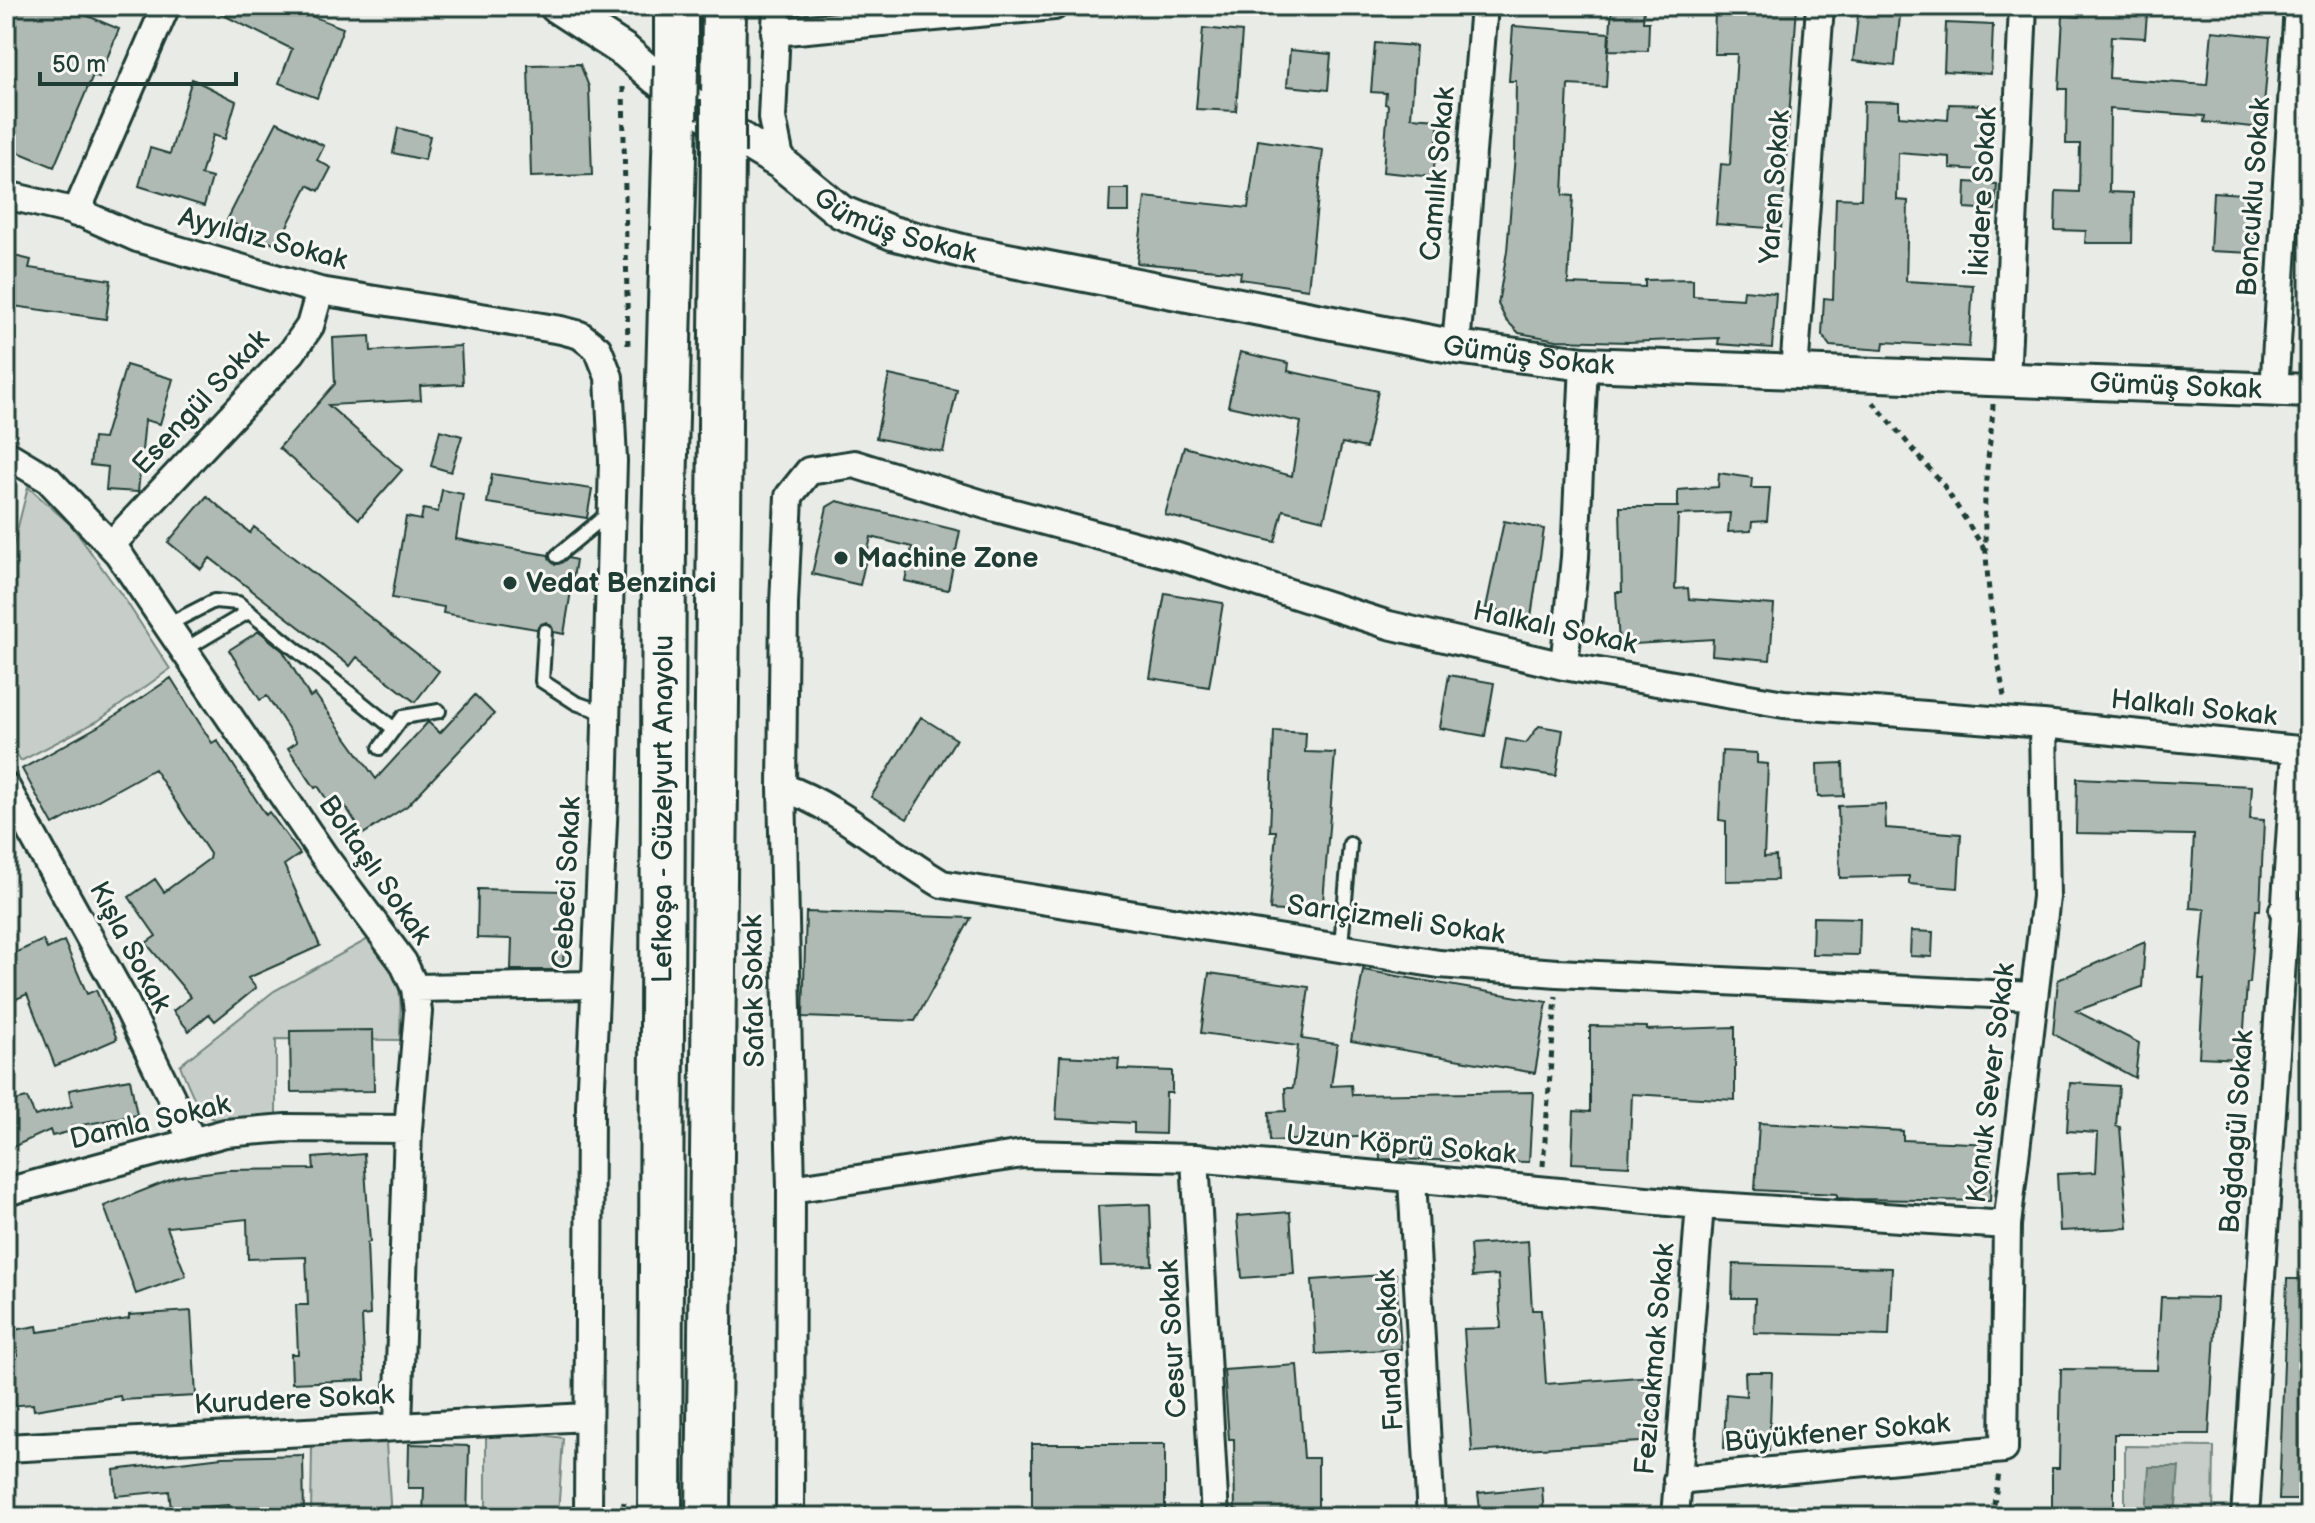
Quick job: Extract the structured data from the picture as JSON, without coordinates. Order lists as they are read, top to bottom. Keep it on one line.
{"streets":{"highway":["Lefkoşa - Güzelyurt Anayolu"],"street":["Camılık Sokak","Yaren Sokak","İkidere Sokak","Boncuklu Sokak","Gümüş Sokak","Ayyıldız Sokak","Esengül Sokak","Halkalı Sokak","Boltaşlı Sokak","Cebeci Sokak","Sarıçizmeli Sokak","Kışla Sokak","Safak Sokak","Konuk Sever Sokak","Damla Sokak","Bağdagül Sokak","Uzun Köprü Sokak","Cesur Sokak","Funda Sokak","Fezicakmak Sokak","Kurudere Sokak","Büyükfener Sokak"]},"crossings":[["Camılık Sokak","Gümüş Sokak"],["Yaren Sokak","Gümüş Sokak"],["İkidere Sokak","Gümüş Sokak"],["Boncuklu Sokak","Gümüş Sokak"],["Gümüş Sokak","Lefkoşa - Güzelyurt Anayolu"],["Ayyıldız Sokak","Esengül Sokak"],["Ayyıldız Sokak","Cebeci Sokak"],["Esengül Sokak","Boltaşlı Sokak"],["Halkalı Sokak","Safak Sokak"],["Halkalı Sokak","Konuk Sever Sokak"],["Halkalı Sokak","Bağdagül Sokak"],["Boltaşlı Sokak","Damla Sokak"],["Boltaşlı Sokak","Kurudere Sokak"],["Cebeci Sokak","Kurudere Sokak"],["Sarıçizmeli Sokak","Safak Sokak"],["Sarıçizmeli Sokak","Konuk Sever Sokak"],["Kışla Sokak","Damla Sokak"],["Safak Sokak","Uzun Köprü Sokak"],["Konuk Sever Sokak","Uzun Köprü Sokak"],["Konuk Sever Sokak","Büyükfener Sokak"],["Uzun Köprü Sokak","Cesur Sokak"],["Uzun Köprü Sokak","Funda Sokak"],["Uzun Köprü Sokak","Fezicakmak Sokak"],["Fezicakmak Sokak","Büyükfener Sokak"]],"places":["Machine Zone","Vedat Benzinci"],"scale_bar":"50 m"}
